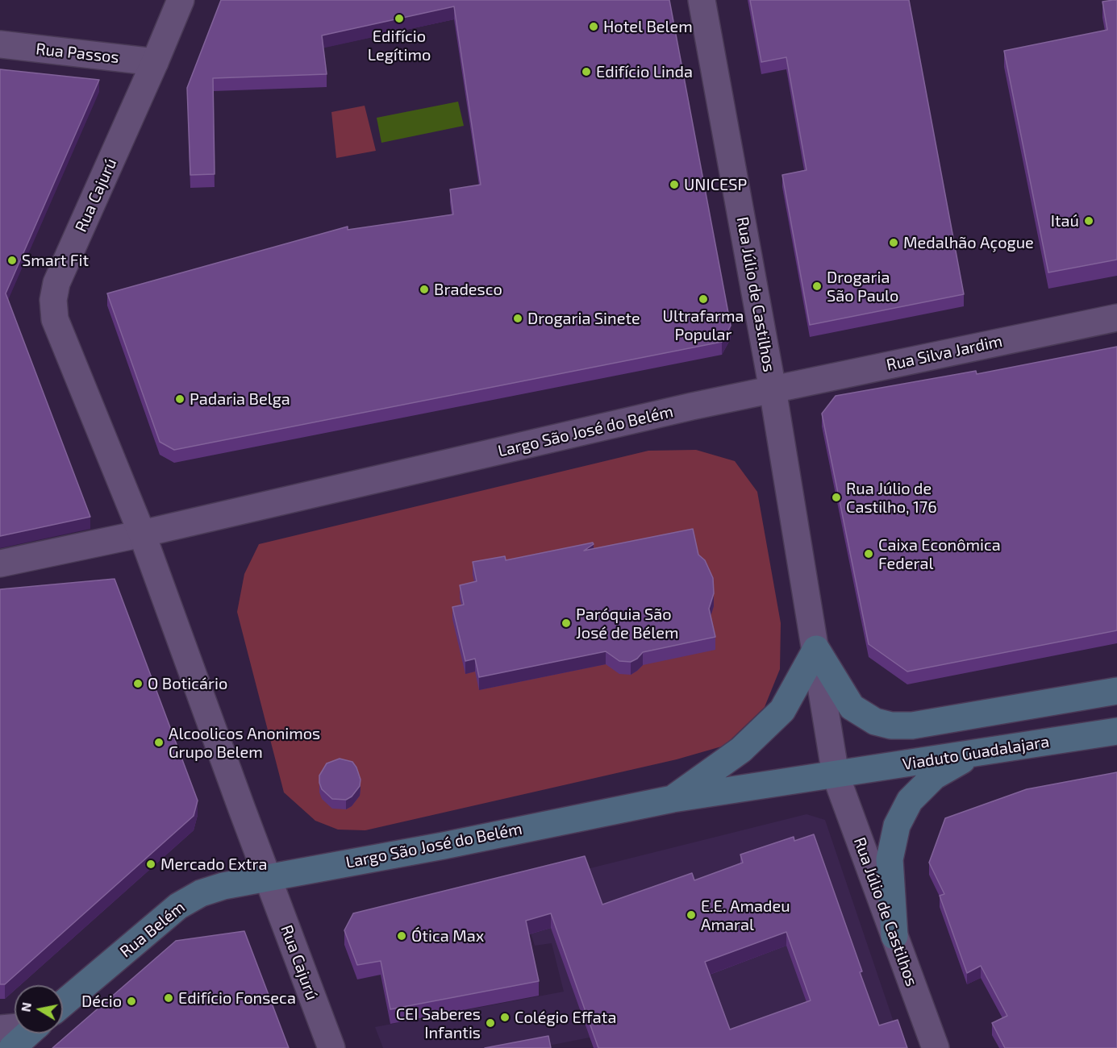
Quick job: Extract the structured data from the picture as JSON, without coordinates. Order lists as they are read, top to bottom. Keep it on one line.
{"streets":{"main road":["Largo São José do Belém","Viaduto Guadalajara","Rua Belém"],"street":["Rua Passos","Rua Cajurú","Rua Júlio de Castilhos","Rua Silva Jardim"]},"crossings":[["Rua Passos","Rua Cajurú"],["Rua Cajurú","Largo São José do Belém"],["Rua Cajurú","Rua Belém"],["Rua Júlio de Castilhos","Rua Silva Jardim"],["Rua Júlio de Castilhos","Largo São José do Belém"],["Rua Júlio de Castilhos","Viaduto Guadalajara"],["Rua Silva Jardim","Largo São José do Belém"],["Largo São José do Belém","Viaduto Guadalajara"],["Largo São José do Belém","Rua Belém"]],"places":["Edifício Legítimo","Hotel Belem","Edifício Linda","UNICESP","Itaú","Medalhão Açogue","Smart Fit","Drogaria São Paulo","Bradesco","Ultrafarma Popular","Drogaria Sinete","Padaria Belga","Rua Júlio de Castilho, 176","Caixa Econômica Federal","Paróquia São José de Bélem","O Boticário","Alcoolicos Anonimos Grupo Belem","Mercado Extra","E.E. Amadeu Amaral","Ótica Max","Edifício Fonseca","Décio","Colégio Effata","CEI Saberes Infantis"],"north":"left"}
